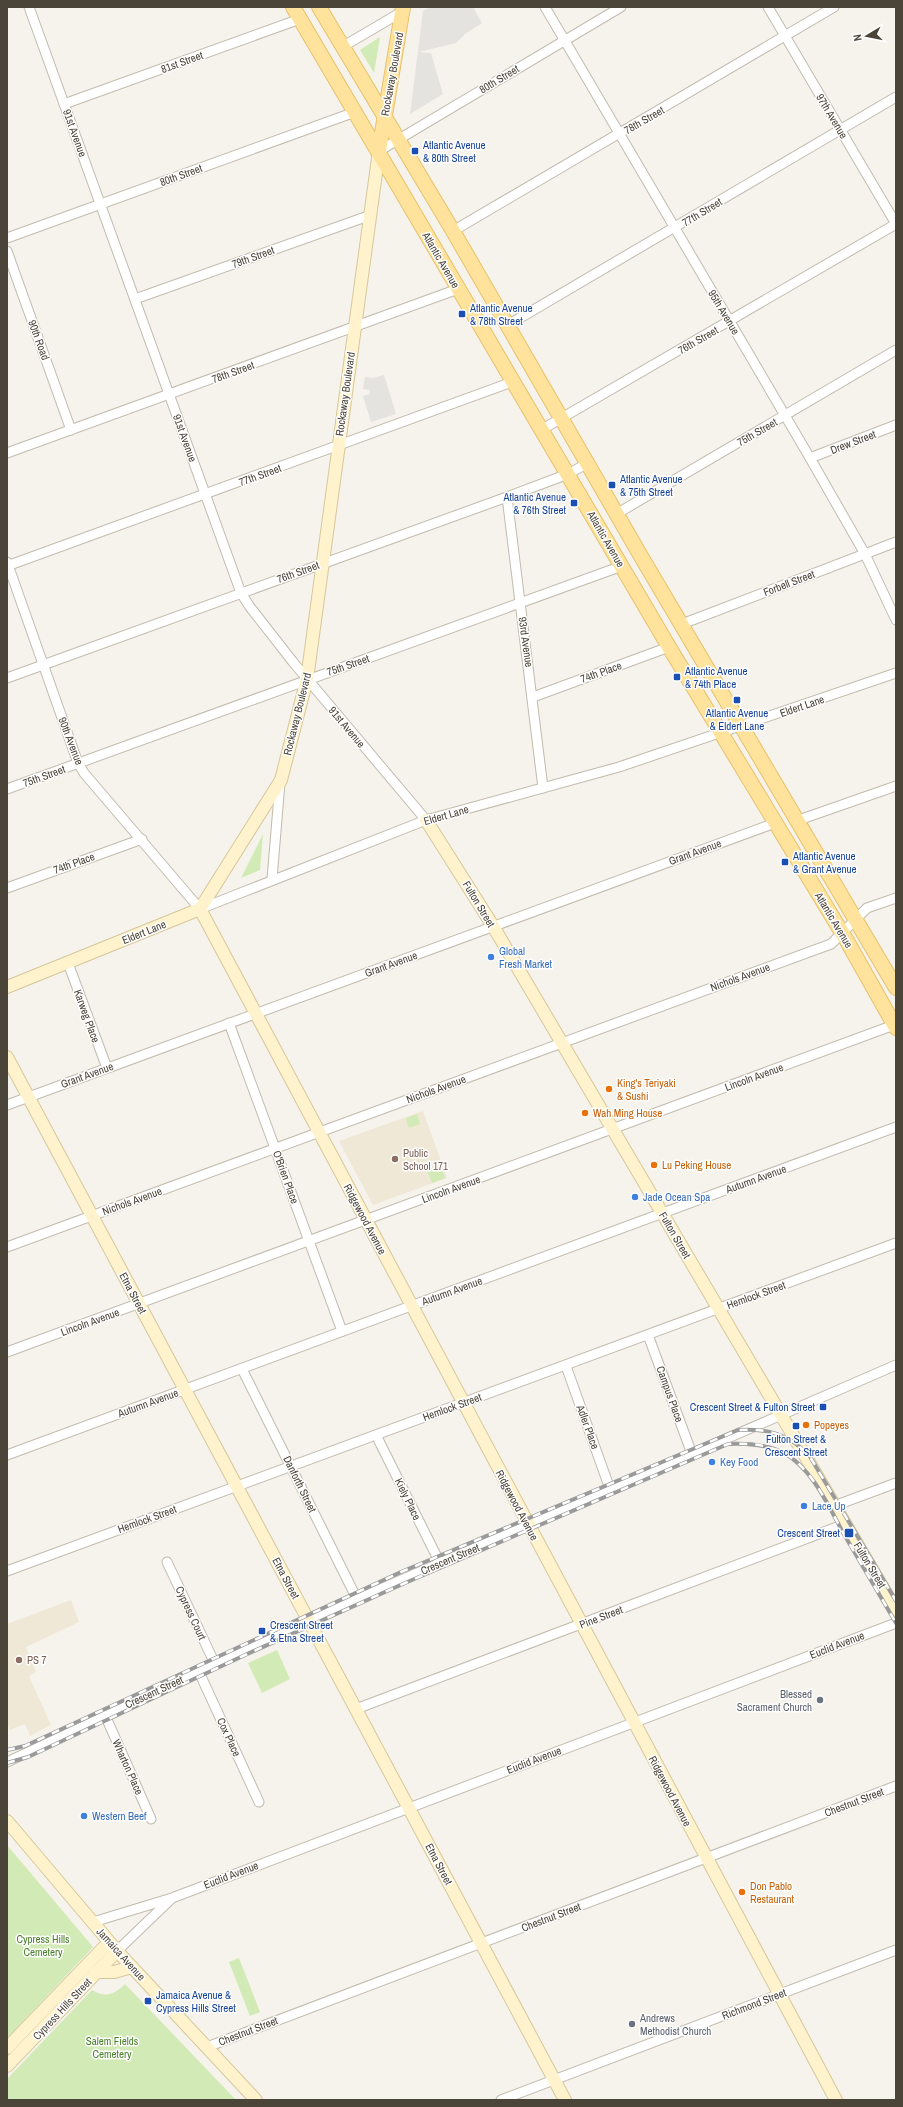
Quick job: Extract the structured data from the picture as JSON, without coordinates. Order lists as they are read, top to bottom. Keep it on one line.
{"streets":{"main road":["Rockaway Boulevard","Atlantic Avenue","Eldert Lane","Fulton Street","Ridgewood Avenue","Etna Street","Jamaica Avenue","Cypress Hills Street"],"street":["81st Street","80th Street","97th Avenue","78th Street","91st Avenue","77th Street","79th Street","95th Avenue","90th Road","76th Street","75th Street","Drew Street","Forbell Street","93rd Avenue","74th Place","90th Avenue","Grant Avenue","Nichols Avenue","Karweg Place","Lincoln Avenue","O'Brien Place","Autumn Avenue","Hemlock Street","Campus Place","Adler Place","Danforth Street","Kiely Place","Crescent Street","Cypress Court","Pine Street","Euclid Avenue","Cox Place","Wharton Place","Chestnut Street","Richmond Street"]},"crossings":[["81st Street","91st Avenue"],["81st Street","Atlantic Avenue"],["Rockaway Boulevard","80th Street"],["Rockaway Boulevard","78th Street"],["Rockaway Boulevard","91st Avenue"],["Rockaway Boulevard","77th Street"],["Rockaway Boulevard","79th Street"],["Rockaway Boulevard","Atlantic Avenue"],["Rockaway Boulevard","76th Street"],["Rockaway Boulevard","75th Street"],["Rockaway Boulevard","Eldert Lane"],["Rockaway Boulevard","90th Avenue"],["Rockaway Boulevard","Ridgewood Avenue"],["80th Street","91st Avenue"],["80th Street","Atlantic Avenue"],["80th Street","95th Avenue"],["97th Avenue","78th Street"],["97th Avenue","77th Street"],["97th Avenue","76th Street"],["78th Street","91st Avenue"],["78th Street","Atlantic Avenue"],["78th Street","95th Avenue"],["78th Street","90th Road"],["91st Avenue","77th Street"],["91st Avenue","79th Street"],["91st Avenue","76th Street"],["91st Avenue","75th Street"],["91st Avenue","Eldert Lane"],["91st Avenue","Fulton Street"],["77th Street","Atlantic Avenue"],["77th Street","95th Avenue"],["77th Street","90th Avenue"],["Atlantic Avenue","76th Street"],["Atlantic Avenue","75th Street"],["Atlantic Avenue","Forbell Street"],["Atlantic Avenue","74th Place"],["Atlantic Avenue","Eldert Lane"],["Atlantic Avenue","Grant Avenue"],["Atlantic Avenue","Nichols Avenue"],["Atlantic Avenue","Lincoln Avenue"],["95th Avenue","76th Street"],["95th Avenue","75th Street"],["95th Avenue","Drew Street"],["95th Avenue","Forbell Street"],["76th Street","93rd Avenue"],["76th Street","90th Avenue"],["75th Street","93rd Avenue"],["75th Street","90th Avenue"],["93rd Avenue","74th Place"],["93rd Avenue","Eldert Lane"],["74th Place","90th Avenue"],["Eldert Lane","90th Avenue"],["Eldert Lane","Fulton Street"],["Eldert Lane","Karweg Place"],["Eldert Lane","Ridgewood Avenue"],["90th Avenue","Ridgewood Avenue"],["Grant Avenue","Fulton Street"],["Grant Avenue","Karweg Place"],["Grant Avenue","O'Brien Place"],["Grant Avenue","Ridgewood Avenue"],["Grant Avenue","Etna Street"],["Fulton Street","Nichols Avenue"],["Fulton Street","Lincoln Avenue"],["Fulton Street","Autumn Avenue"],["Fulton Street","Hemlock Street"],["Fulton Street","Crescent Street"],["Fulton Street","Pine Street"],["Nichols Avenue","O'Brien Place"],["Nichols Avenue","Ridgewood Avenue"],["Nichols Avenue","Etna Street"],["Lincoln Avenue","O'Brien Place"],["Lincoln Avenue","Ridgewood Avenue"],["Lincoln Avenue","Etna Street"],["O'Brien Place","Autumn Avenue"],["Autumn Avenue","Ridgewood Avenue"],["Autumn Avenue","Etna Street"],["Autumn Avenue","Danforth Street"],["Ridgewood Avenue","Hemlock Street"],["Ridgewood Avenue","Crescent Street"],["Ridgewood Avenue","Pine Street"],["Ridgewood Avenue","Euclid Avenue"],["Ridgewood Avenue","Chestnut Street"],["Ridgewood Avenue","Richmond Street"],["Etna Street","Hemlock Street"],["Etna Street","Crescent Street"],["Etna Street","Pine Street"],["Etna Street","Euclid Avenue"],["Etna Street","Chestnut Street"],["Etna Street","Richmond Street"],["Hemlock Street","Campus Place"],["Hemlock Street","Adler Place"],["Hemlock Street","Danforth Street"],["Hemlock Street","Kiely Place"],["Campus Place","Crescent Street"],["Adler Place","Crescent Street"],["Danforth Street","Crescent Street"],["Kiely Place","Crescent Street"],["Crescent Street","Cypress Court"],["Crescent Street","Cox Place"],["Crescent Street","Wharton Place"],["Euclid Avenue","Jamaica Avenue"],["Euclid Avenue","Cypress Hills Street"],["Chestnut Street","Jamaica Avenue"],["Jamaica Avenue","Cypress Hills Street"]],"parks":["Cypress Hills Cemetery","Salem Fields Cemetery"],"places":{"transit":["Atlantic Avenue & 80th Street","Atlantic Avenue & 78th Street","Atlantic Avenue & 75th Street","Atlantic Avenue & 76th Street","Atlantic Avenue & 74th Place","Atlantic Avenue & Eldert Lane","Atlantic Avenue & Grant Avenue","Crescent Street & Fulton Street","Fulton Street & Crescent Street","Crescent Street","Crescent Street & Etna Street","Jamaica Avenue & Cypress Hills Street"],"other":["Global Fresh Market","King's Teriyaki & Sushi","Wah Ming House","Public School 171","Lu Peking House","Jade Ocean Spa","Popeyes","Key Food","Lace Up","PS 7","Blessed Sacrament Church","Western Beef","Don Pablo Restaurant","Andrews Methodist Church"]},"north":"left"}
